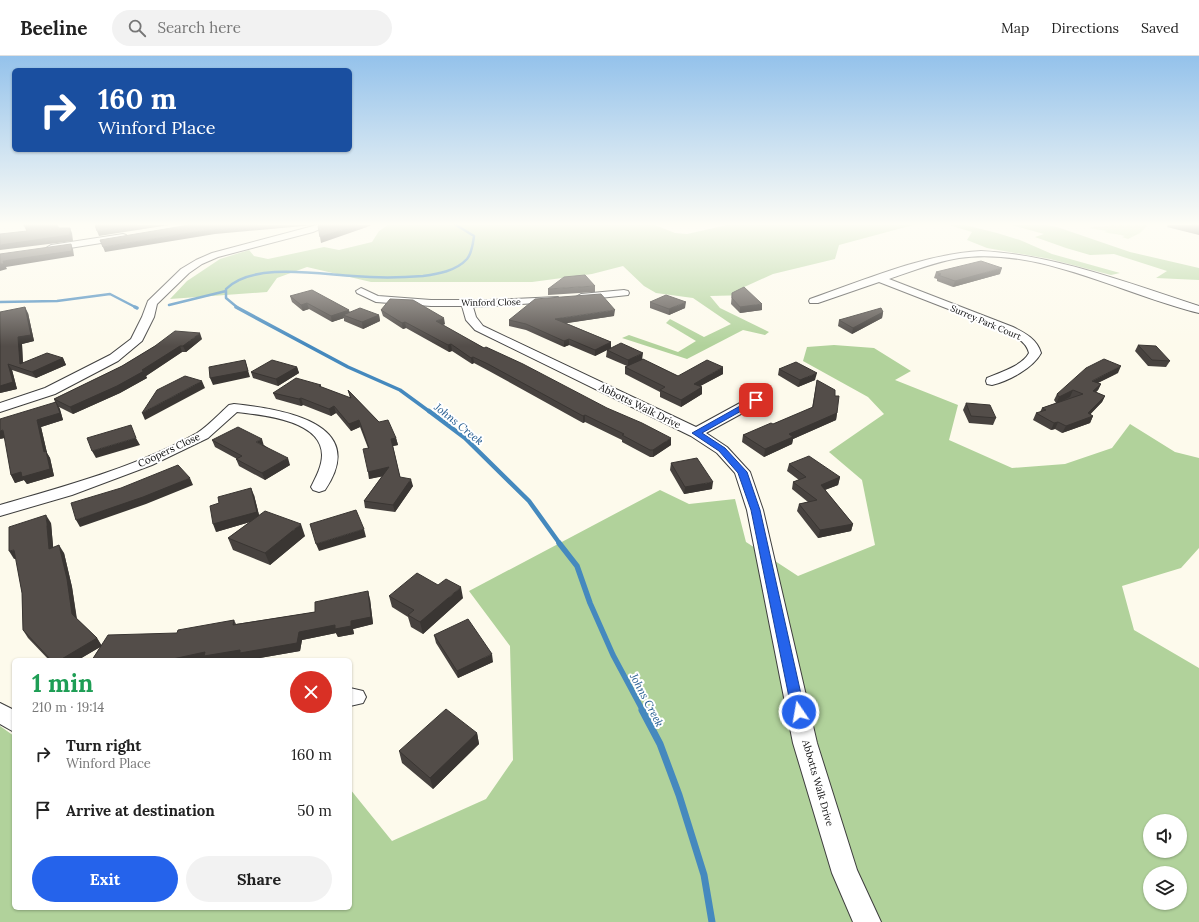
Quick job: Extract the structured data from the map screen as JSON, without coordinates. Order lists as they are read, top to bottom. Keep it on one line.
{"streets":{"street":["Winford Close","Surrey Park Court","Abbotts Walk Drive","Coopers Close"]},"crossings":[["Winford Close","Abbotts Walk Drive"]],"water":["Johns Creek"],"page":{"header":"Beeline","search":"Search here","nav":["Map","Directions","Saved"],"turn":["160 m","Winford Place"],"heading":["1 min","210 m · 19:14"],"list":[{"name":"Turn right","note":"Winford Place","value":"160 m"},{"name":"Arrive at destination","value":"50 m"}],"buttons":["Exit","Share"]}}
